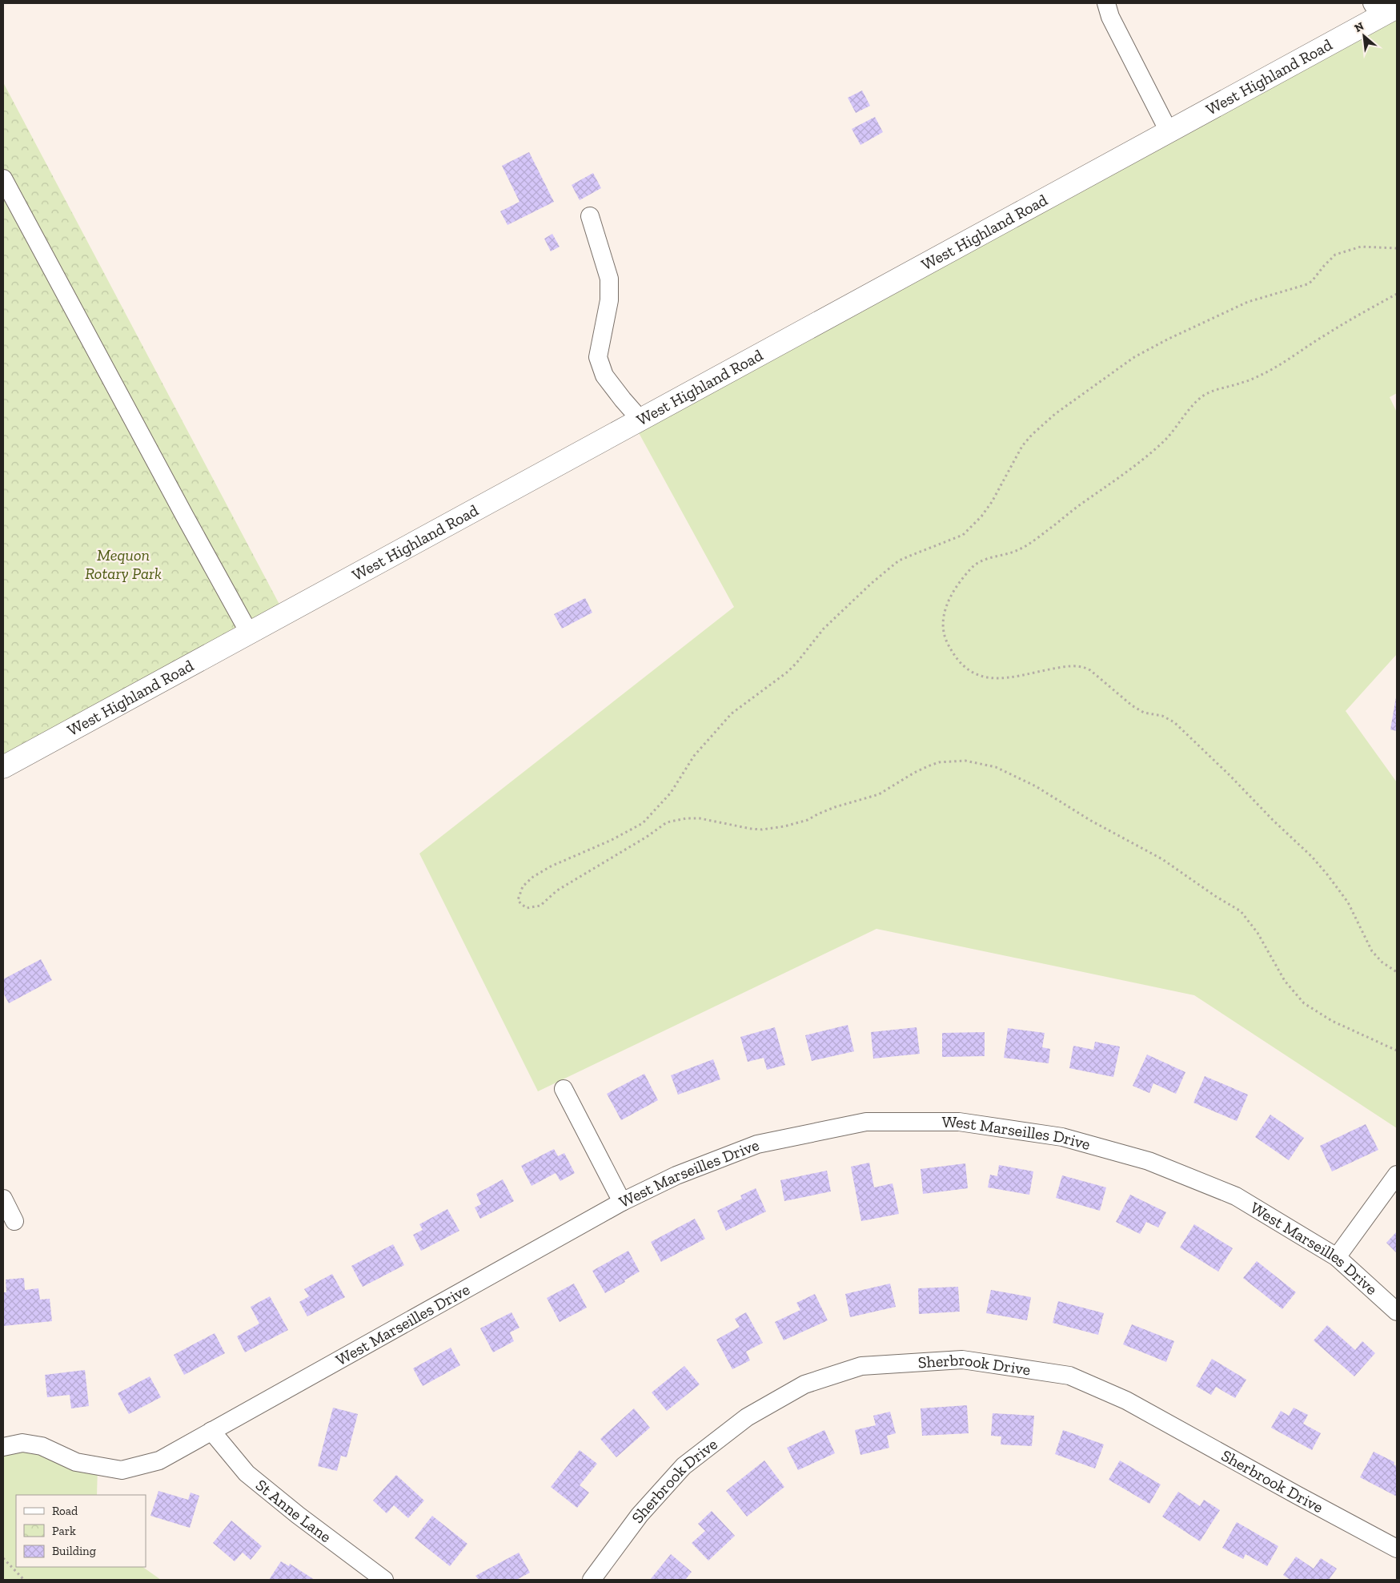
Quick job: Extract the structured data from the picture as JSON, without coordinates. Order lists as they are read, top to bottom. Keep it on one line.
{"streets":{"main road":["West Highland Road"],"street":["West Marseilles Drive","Sherbrook Drive","St Anne Lane"]},"crossings":[["West Marseilles Drive","St Anne Lane"]],"parks":["Mequon Rotary Park"],"legend":["Road","Park","Building"],"north":"top left"}
